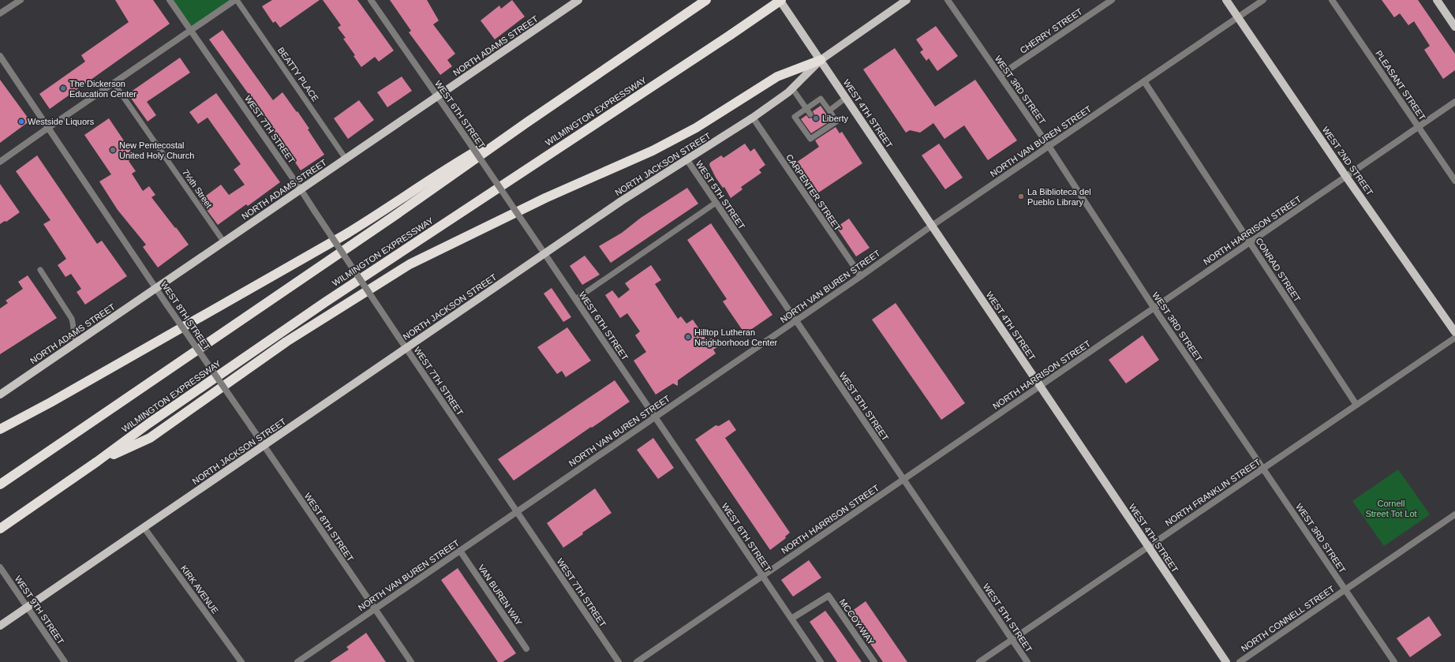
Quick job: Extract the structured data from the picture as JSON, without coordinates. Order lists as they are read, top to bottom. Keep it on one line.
{"streets":{"highway":["WILMINGTON EXPRESSWAY"],"main road":["NORTH ADAMS STREET","WEST 4TH STREET","WEST 2ND STREET","NORTH JACKSON STREET"],"street":["CHERRY STREET","PLEASANT STREET","WEST 3RD STREET","WEST 6TH STREET","WEST 7TH STREET","NORTH VAN BUREN STREET","CARPENTER STREET","WEST 5TH STREET","NORTH HARRISON STREET","CONRAD STREET","WEST 8TH STREET","NORTH FRANKLIN STREET","KIRK AVENUE","VAN BUREN WAY","WEST 9TH STREET","NORTH CONNELL STREET","MCCOY WAY"],"lane":["BEATTY PLACE","7½th Street"]},"crossings":[["CHERRY STREET","WEST 3RD STREET"],["NORTH ADAMS STREET","BEATTY PLACE"],["NORTH ADAMS STREET","WEST 6TH STREET"],["NORTH ADAMS STREET","WEST 7TH STREET"],["NORTH ADAMS STREET","7½th Street"],["NORTH ADAMS STREET","WEST 8TH STREET"],["PLEASANT STREET","NORTH HARRISON STREET"],["WEST 3RD STREET","NORTH VAN BUREN STREET"],["WEST 3RD STREET","NORTH HARRISON STREET"],["WEST 3RD STREET","NORTH FRANKLIN STREET"],["WEST 3RD STREET","NORTH CONNELL STREET"],["WILMINGTON EXPRESSWAY","WEST 4TH STREET"],["WEST 4TH STREET","NORTH VAN BUREN STREET"],["WEST 4TH STREET","NORTH JACKSON STREET"],["WEST 4TH STREET","NORTH HARRISON STREET"],["WEST 4TH STREET","NORTH FRANKLIN STREET"],["WEST 6TH STREET","NORTH VAN BUREN STREET"],["WEST 6TH STREET","NORTH JACKSON STREET"],["WEST 6TH STREET","NORTH HARRISON STREET"],["WEST 6TH STREET","MCCOY WAY"],["WEST 7TH STREET","NORTH VAN BUREN STREET"],["WEST 7TH STREET","NORTH JACKSON STREET"],["NORTH VAN BUREN STREET","WEST 2ND STREET"],["NORTH VAN BUREN STREET","CARPENTER STREET"],["NORTH VAN BUREN STREET","WEST 5TH STREET"],["NORTH VAN BUREN STREET","CONRAD STREET"],["NORTH VAN BUREN STREET","WEST 8TH STREET"],["NORTH VAN BUREN STREET","VAN BUREN WAY"],["WEST 2ND STREET","NORTH HARRISON STREET"],["NORTH JACKSON STREET","CARPENTER STREET"],["NORTH JACKSON STREET","WEST 5TH STREET"],["NORTH JACKSON STREET","WEST 8TH STREET"],["NORTH JACKSON STREET","KIRK AVENUE"],["NORTH JACKSON STREET","WEST 9TH STREET"],["WEST 5TH STREET","NORTH HARRISON STREET"],["WEST 5TH STREET","NORTH FRANKLIN STREET"],["NORTH HARRISON STREET","CONRAD STREET"],["CONRAD STREET","NORTH FRANKLIN STREET"]],"parks":["Cornell Street Tot Lot"],"places":["The Dickerson Education Center","Liberty","Westside Liquors","New Pentecostal United Holy Church","La Biblioteca del Pueblo Library","Hilltop Lutheran Neighborhood Center"]}
